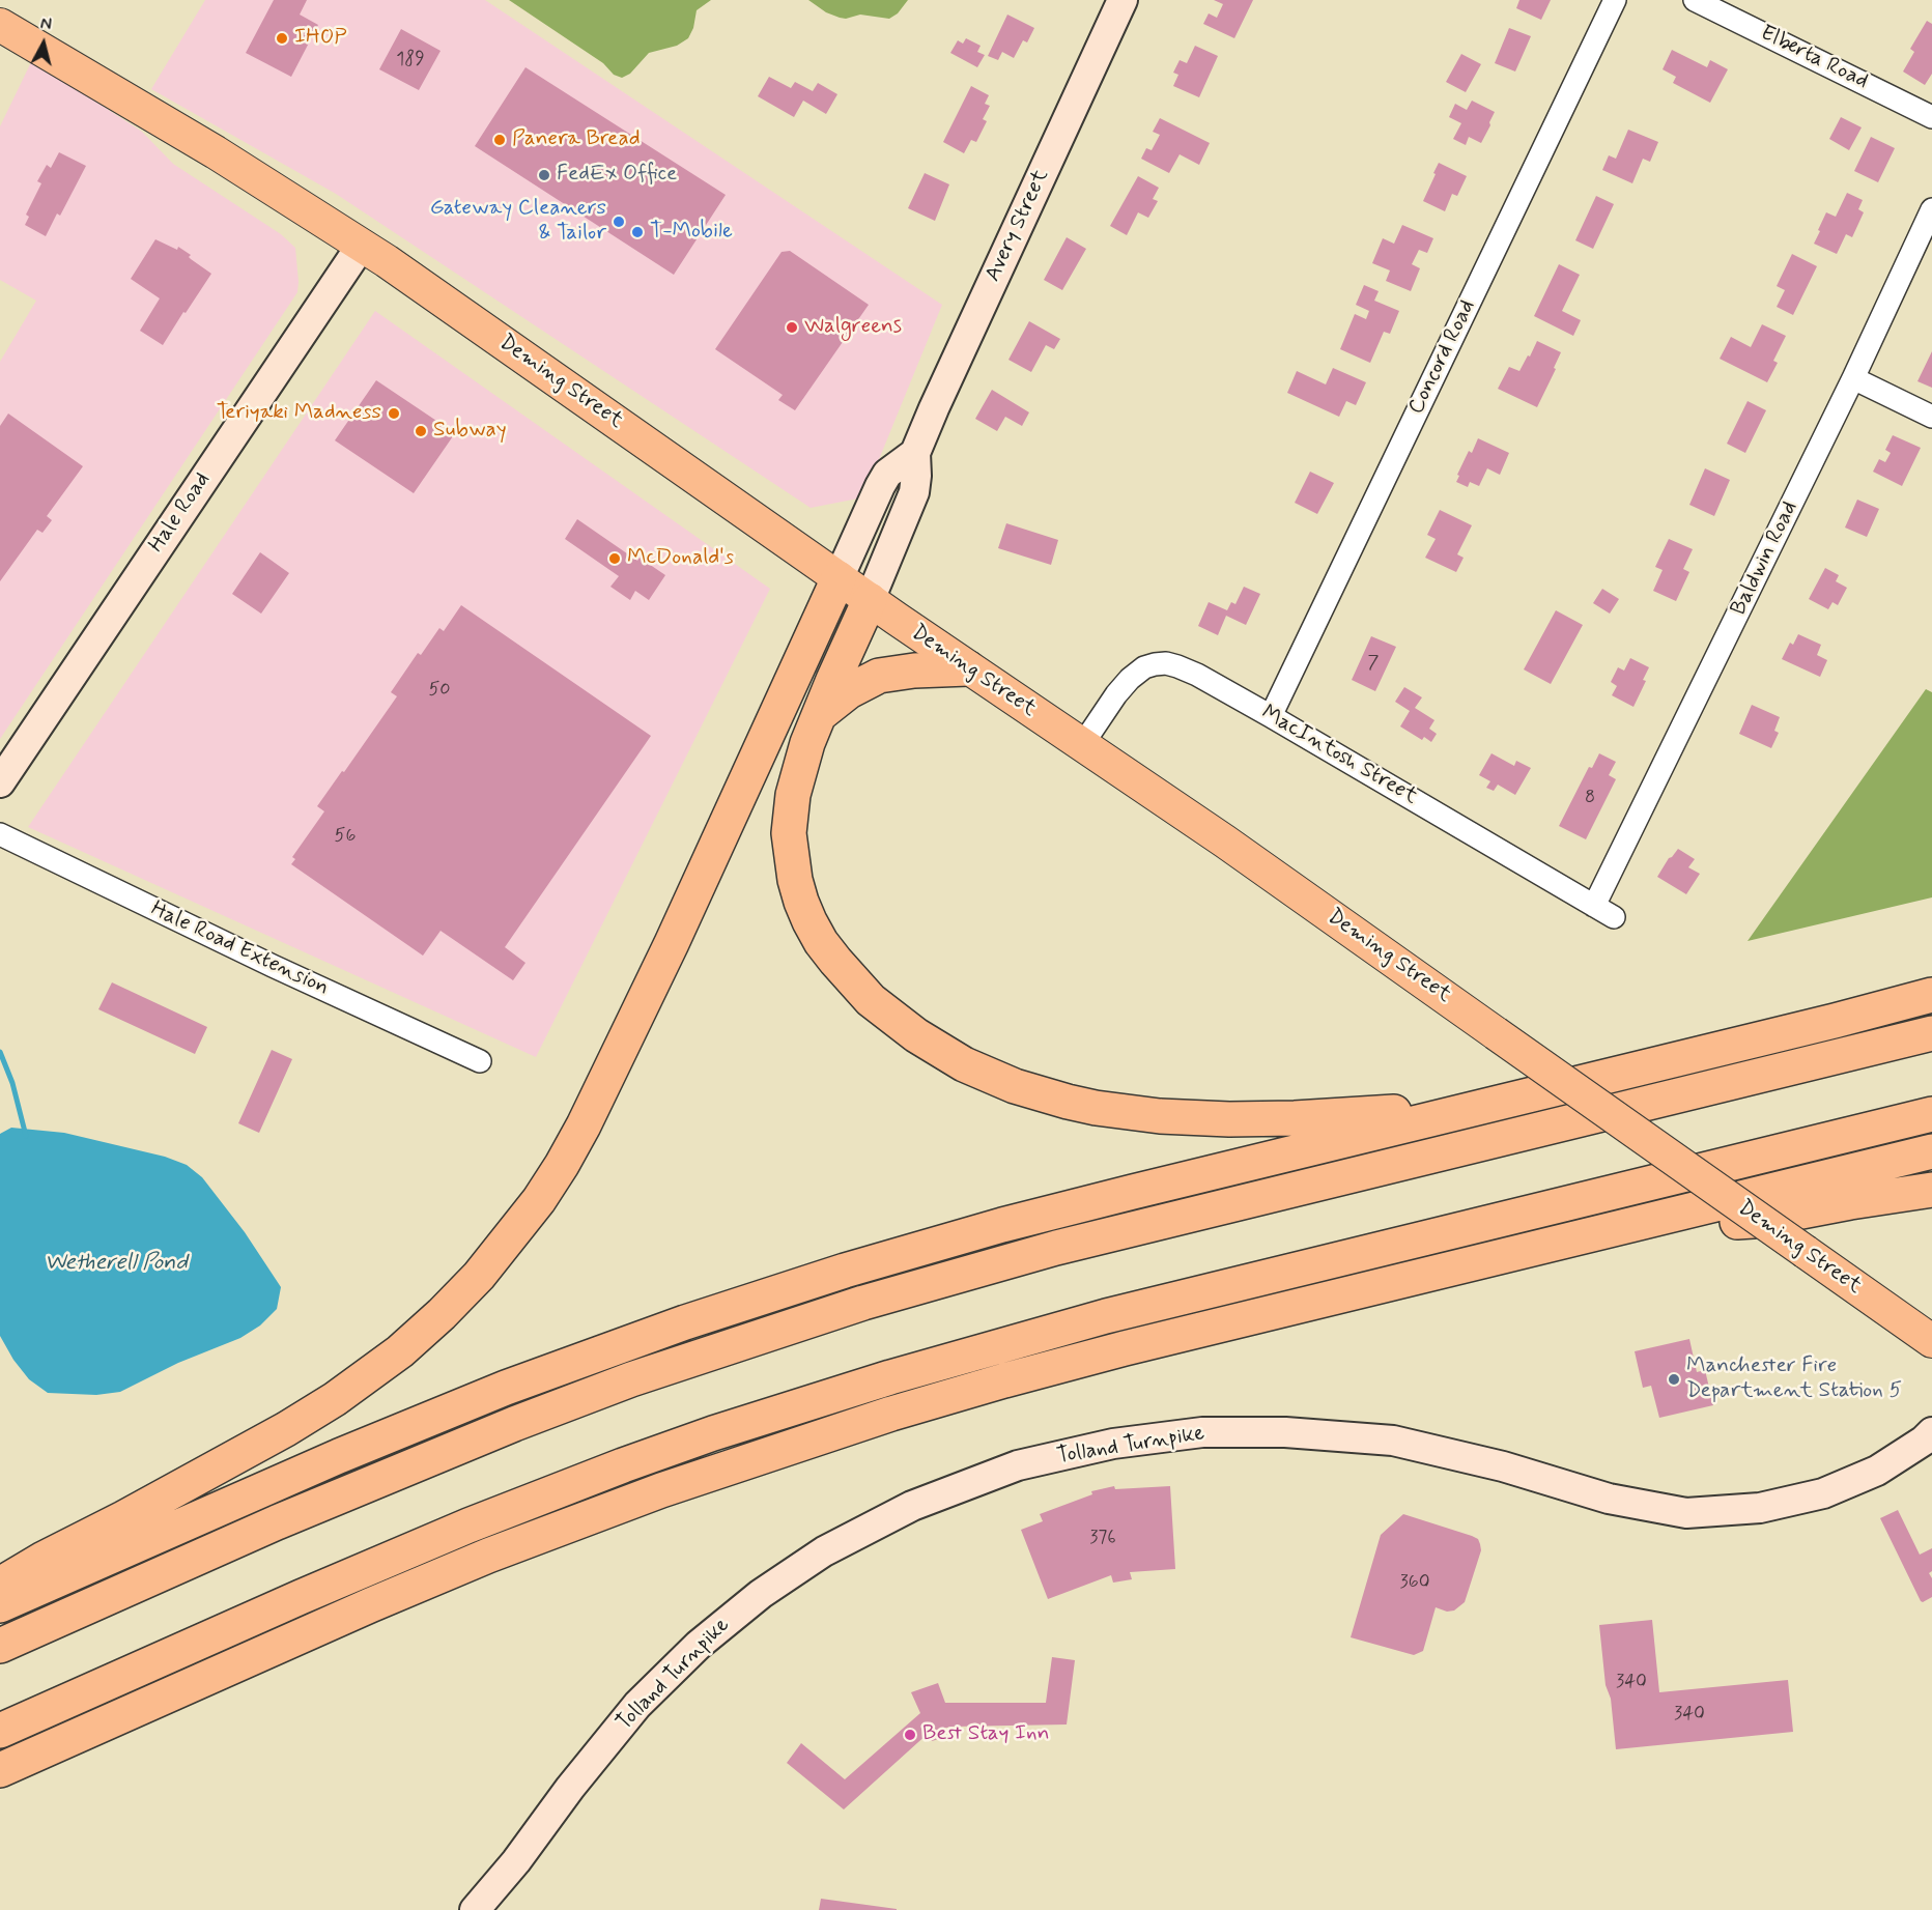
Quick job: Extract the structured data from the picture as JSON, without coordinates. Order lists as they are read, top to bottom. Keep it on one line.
{"streets":{"main road":["Deming Street"],"street":["Elberta Road","Avery Street","Concord Road","Hale Road","Baldwin Road","MacIntosh Street","Hale Road Extension","Tolland Turnpike"]},"crossings":[["Avery Street","Deming Street"],["Concord Road","MacIntosh Street"],["Deming Street","Hale Road"],["Deming Street","MacIntosh Street"],["Baldwin Road","MacIntosh Street"]],"water":["Wetherell Pond"],"places":["IHOP","Panera Bread","FedEx Office","Gateway Cleaners & Tailor","T-Mobile","Walgreens","Teriyaki Madness","Subway","McDonald's","Manchester Fire Department Station 5","Best Stay Inn"],"house_numbers":["189","7","50","8","56","376","360","340","340"],"north":"top"}
